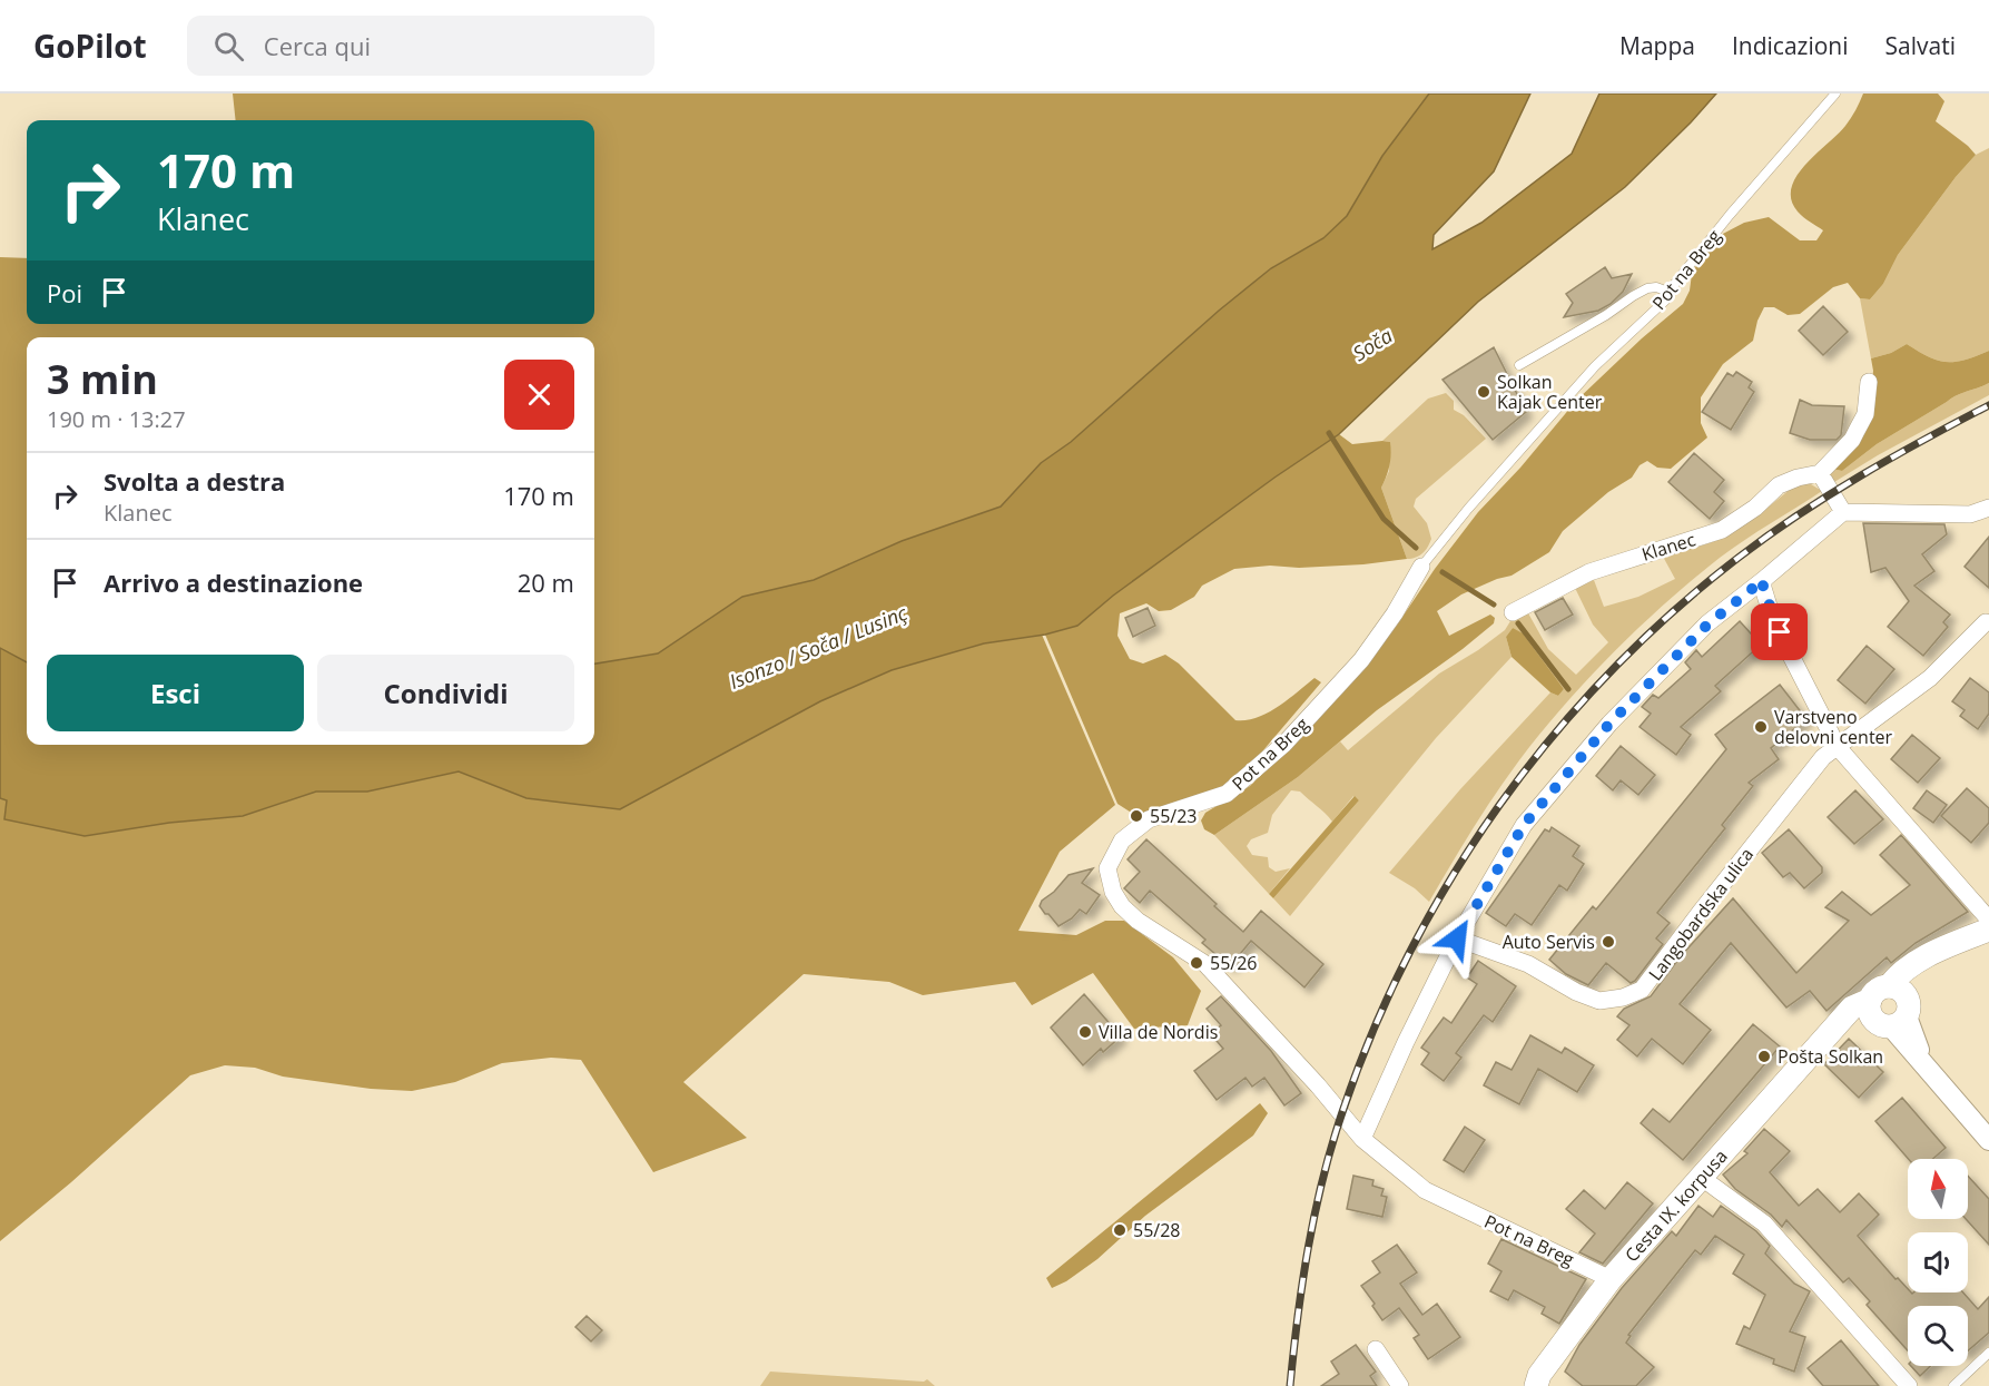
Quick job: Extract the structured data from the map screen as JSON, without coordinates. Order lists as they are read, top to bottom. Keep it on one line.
{"streets":{"main road":["Cesta IX. korpusa"],"street":["Pot na Breg","Klanec","Langobardska ulica"]},"crossings":[["Pot na Breg","Cesta IX. korpusa"]],"water":["Soča","Isonzo / Soča / Lusinç"],"places":["Solkan Kajak Center","Varstveno delovni center","55/23","Auto Servis","55/26","Villa de Nordis","Pošta Solkan","55/28"],"north":"top","page":{"header":"GoPilot","search":"Cerca qui","nav":["Mappa","Indicazioni","Salvati"],"turn":["170 m","Klanec"],"then":"Poi","heading":["3 min","190 m · 13:27"],"list":[{"name":"Svolta a destra","note":"Klanec","value":"170 m"},{"name":"Arrivo a destinazione","value":"20 m"}],"buttons":["Esci","Condividi"]}}
